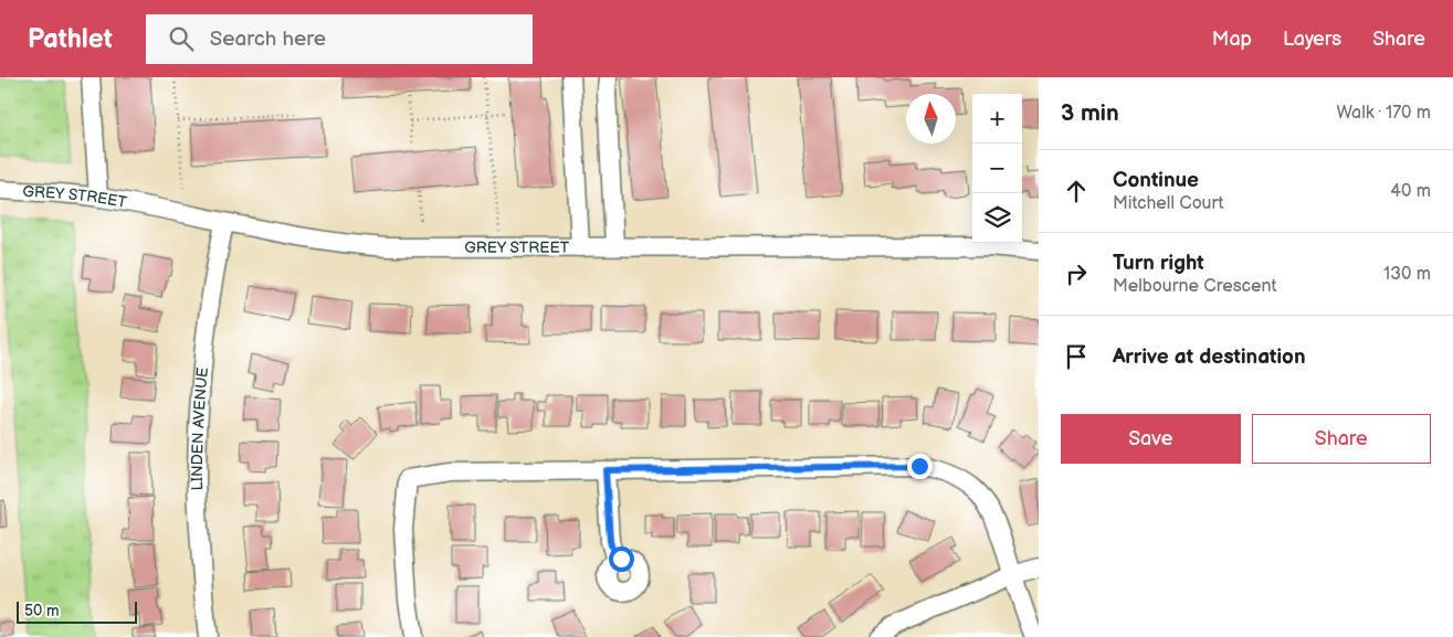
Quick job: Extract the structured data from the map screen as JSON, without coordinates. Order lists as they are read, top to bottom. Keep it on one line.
{"streets":{"street":["GREY STREET","LINDEN AVENUE"]},"crossings":[["GREY STREET","LINDEN AVENUE"]],"scale_bar":"50 m","north":"top","page":{"header":"Pathlet","search":"Search here","nav":["Map","Layers","Share"],"heading":["3 min","Walk · 170 m"],"map_buttons":["+","−"],"list":[["Continue","Mitchell Court","40 m"],["Turn right","Melbourne Crescent","130 m"],"Arrive at destination"],"buttons":["Save","Share"],"scale":"50 m"}}
